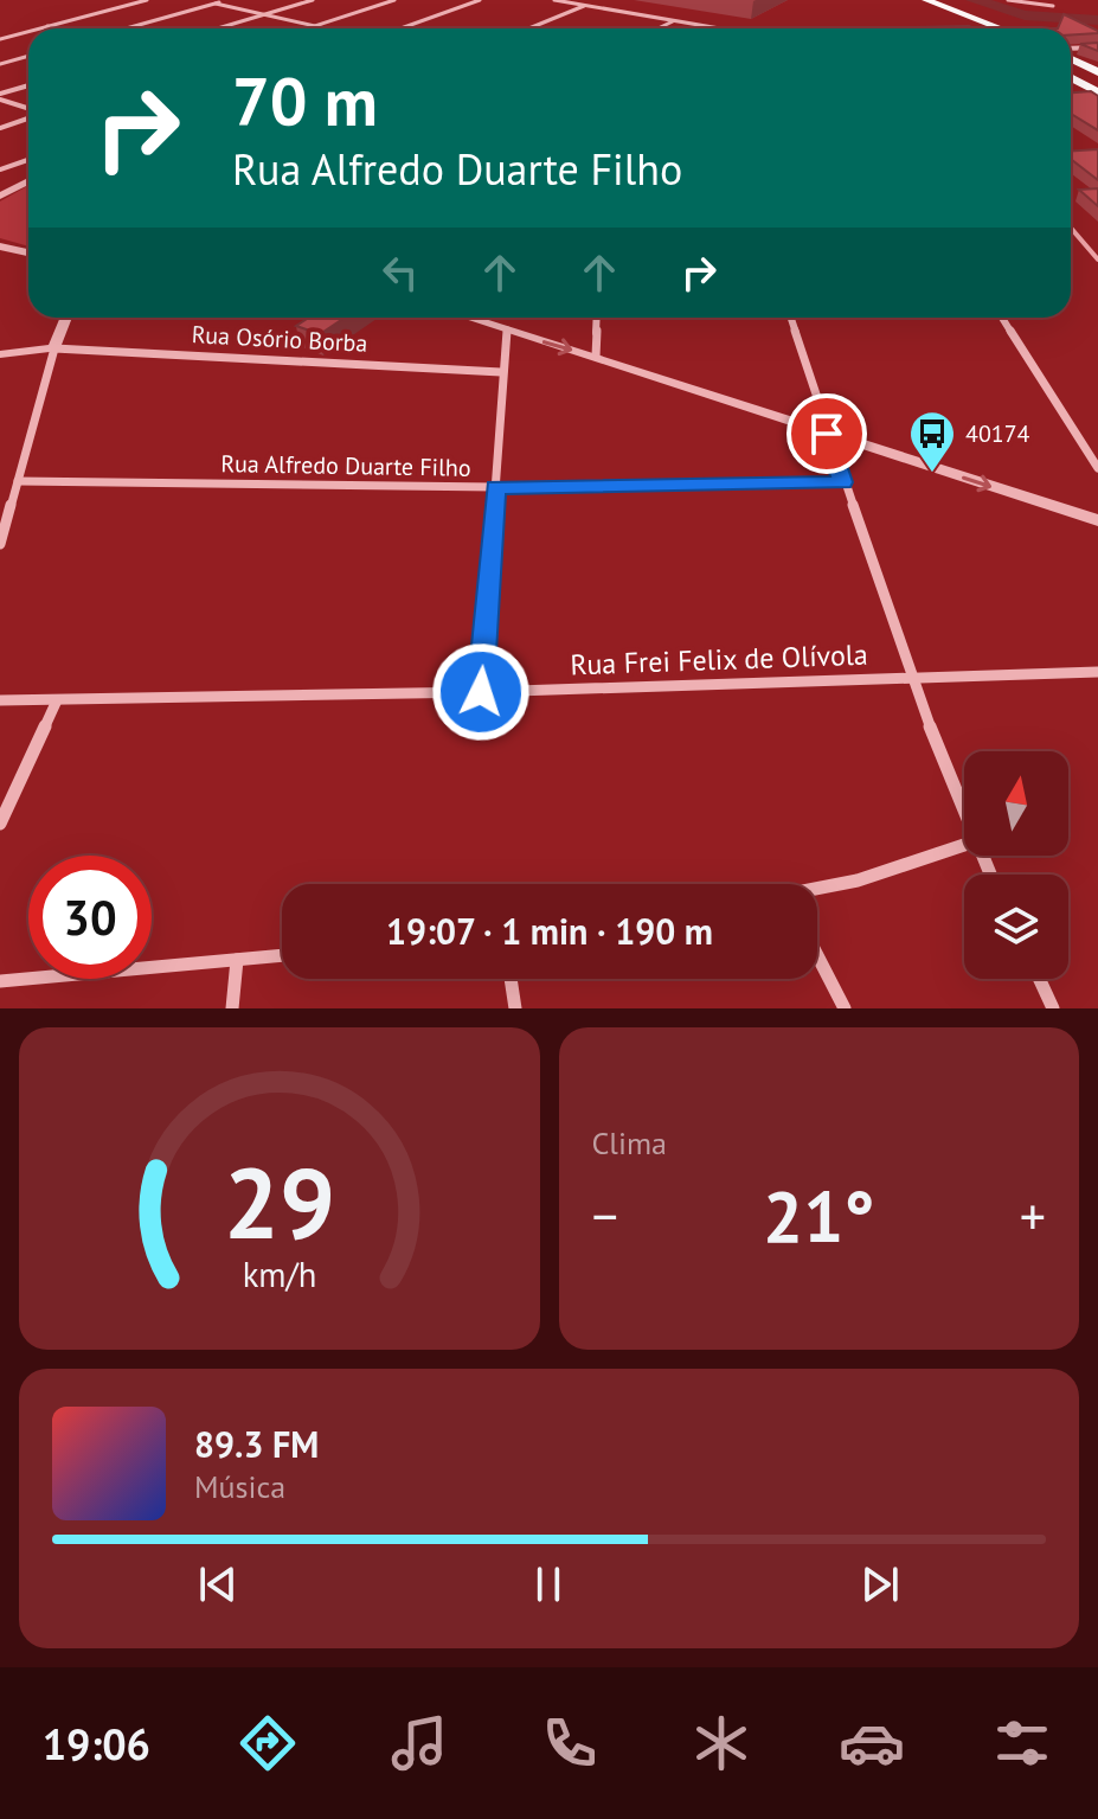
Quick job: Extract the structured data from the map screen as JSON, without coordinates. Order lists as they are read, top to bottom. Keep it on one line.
{"streets":{"street":["Rua Osório Borba","Rua Alfredo Duarte Filho","Rua Frei Felix de Olívola"]},"places":{"bus stop":["40174"]},"north":"top","page":{"turn":["70 m","Rua Alfredo Duarte Filho"],"limit":"30","trip":"19:07 · 1 min · 190 m","tile":"Clima","heat":["−","21°","+"],"song":["89.3 FM","Música"],"tabs":"19:06","gauge":["29","km/h"]}}
